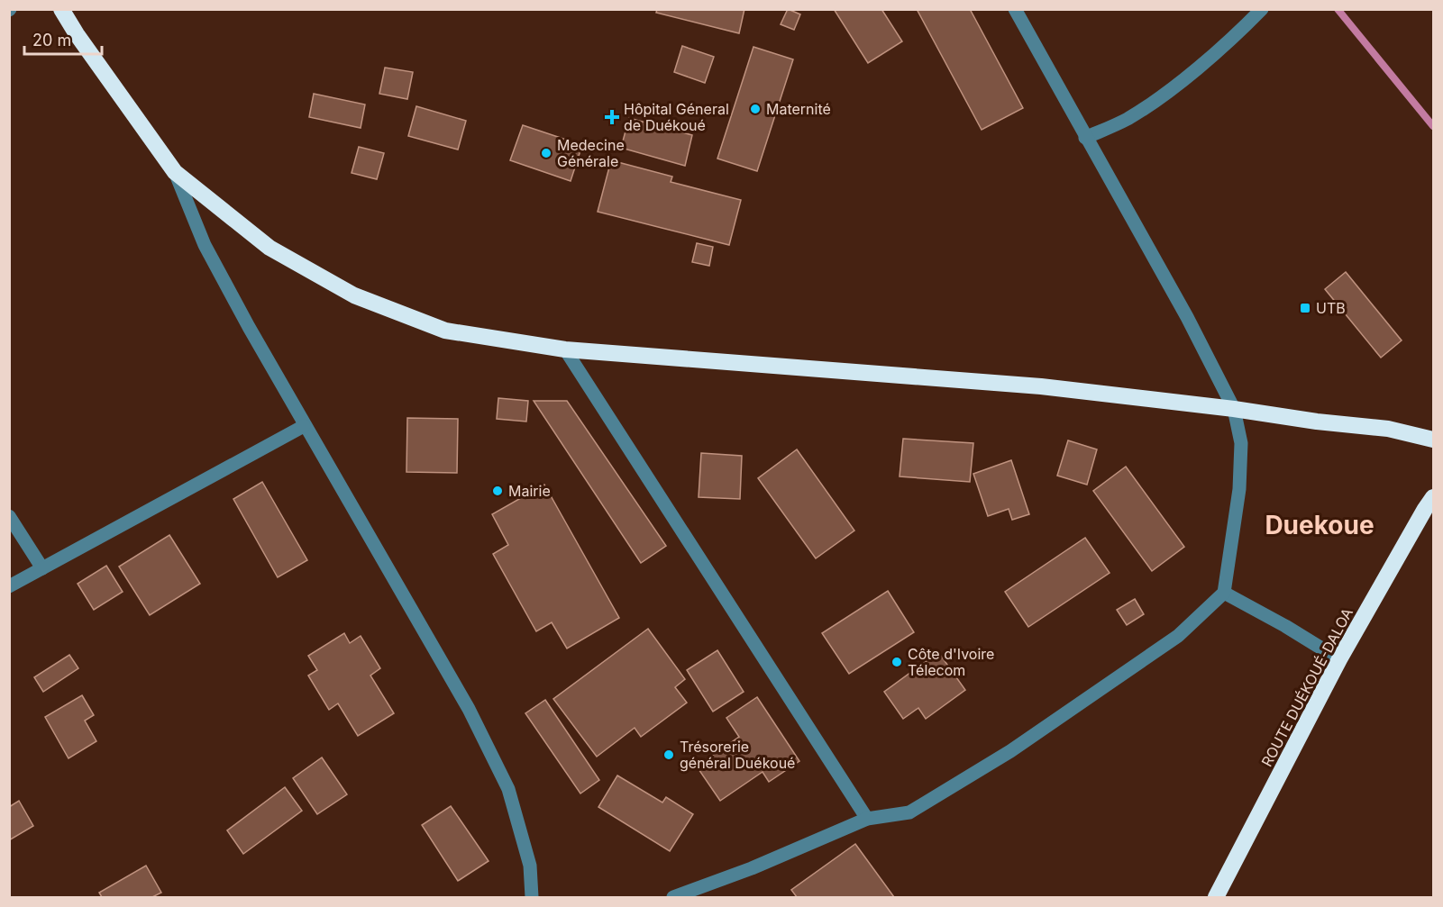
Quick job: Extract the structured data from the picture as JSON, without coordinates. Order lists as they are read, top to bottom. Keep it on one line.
{"streets":{"highway":["ROUTE DUÉKOUÉ-DALOA"]},"districts":["Duekoue"],"places":{"other":["Maternité","Medecine Générale","Mairie","Côte d'Ivoire Télecom","Trésorerie général Duékoué"],"health":["Hôpital Géneral de Duékoué"],"transit":["UTB"]},"scale_bar":"20 m"}
